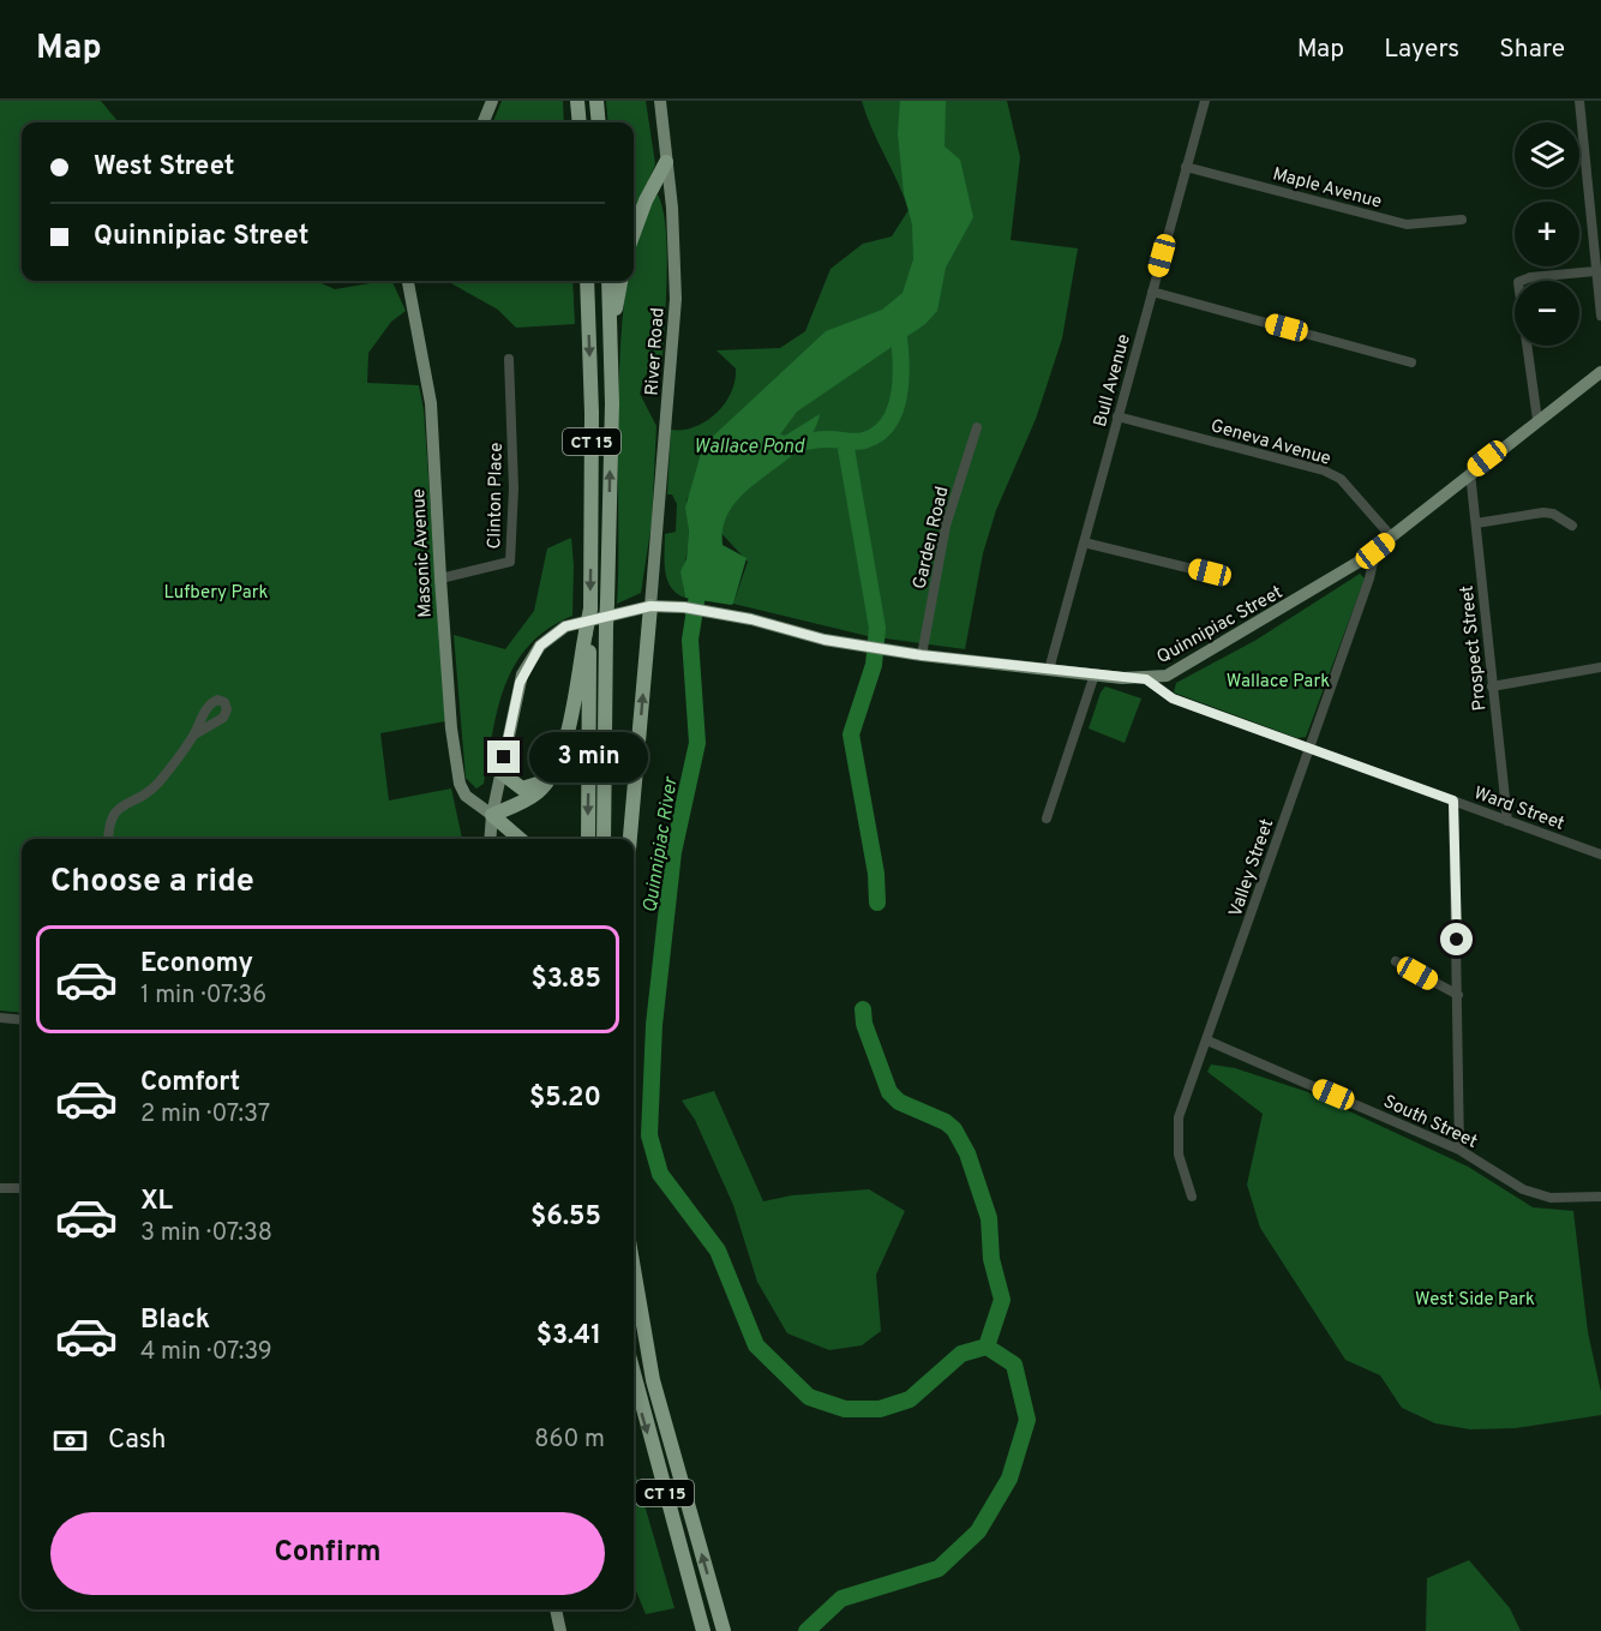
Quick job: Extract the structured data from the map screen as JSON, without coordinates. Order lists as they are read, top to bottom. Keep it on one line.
{"streets":{"highway":["CT 15"],"main road":["River Road","Masonic Avenue","Quinnipiac Street"],"street":["Maple Avenue","Bull Avenue","Geneva Avenue","Clinton Place","Garden Road","Prospect Street","Ward Street","Valley Street","South Street"]},"crossings":[["Maple Avenue","Bull Avenue"],["River Road","Quinnipiac Street"],["Bull Avenue","Geneva Avenue"],["Bull Avenue","Quinnipiac Street"],["Geneva Avenue","Quinnipiac Street"],["Clinton Place","Masonic Avenue"],["Garden Road","Quinnipiac Street"],["Masonic Avenue","Quinnipiac Street"],["Quinnipiac Street","Prospect Street"],["Quinnipiac Street","Ward Street"],["Quinnipiac Street","Valley Street"],["Prospect Street","Ward Street"],["Ward Street","Valley Street"],["Valley Street","South Street"]],"water":["Wallace Pond","Quinnipiac River"],"parks":["Lufbery Park","Wallace Park","West Side Park"],"page":{"header":"Map","nav":["Map","Layers","Share"],"map_buttons":["+","−"],"banner":["West Street","Quinnipiac Street"],"bubble":"3 min","heading":"Choose a ride","list":[{"name":"Economy","note":"1 min · 07:36","value":"$3.85"},{"name":"Comfort","note":"2 min · 07:37","value":"$5.20"},{"name":"XL","note":"3 min · 07:38","value":"$6.55"},{"name":"Black","note":"4 min · 07:39","value":"$3.41"}],"pay":["Cash","860 m"],"buttons":"Confirm"}}
